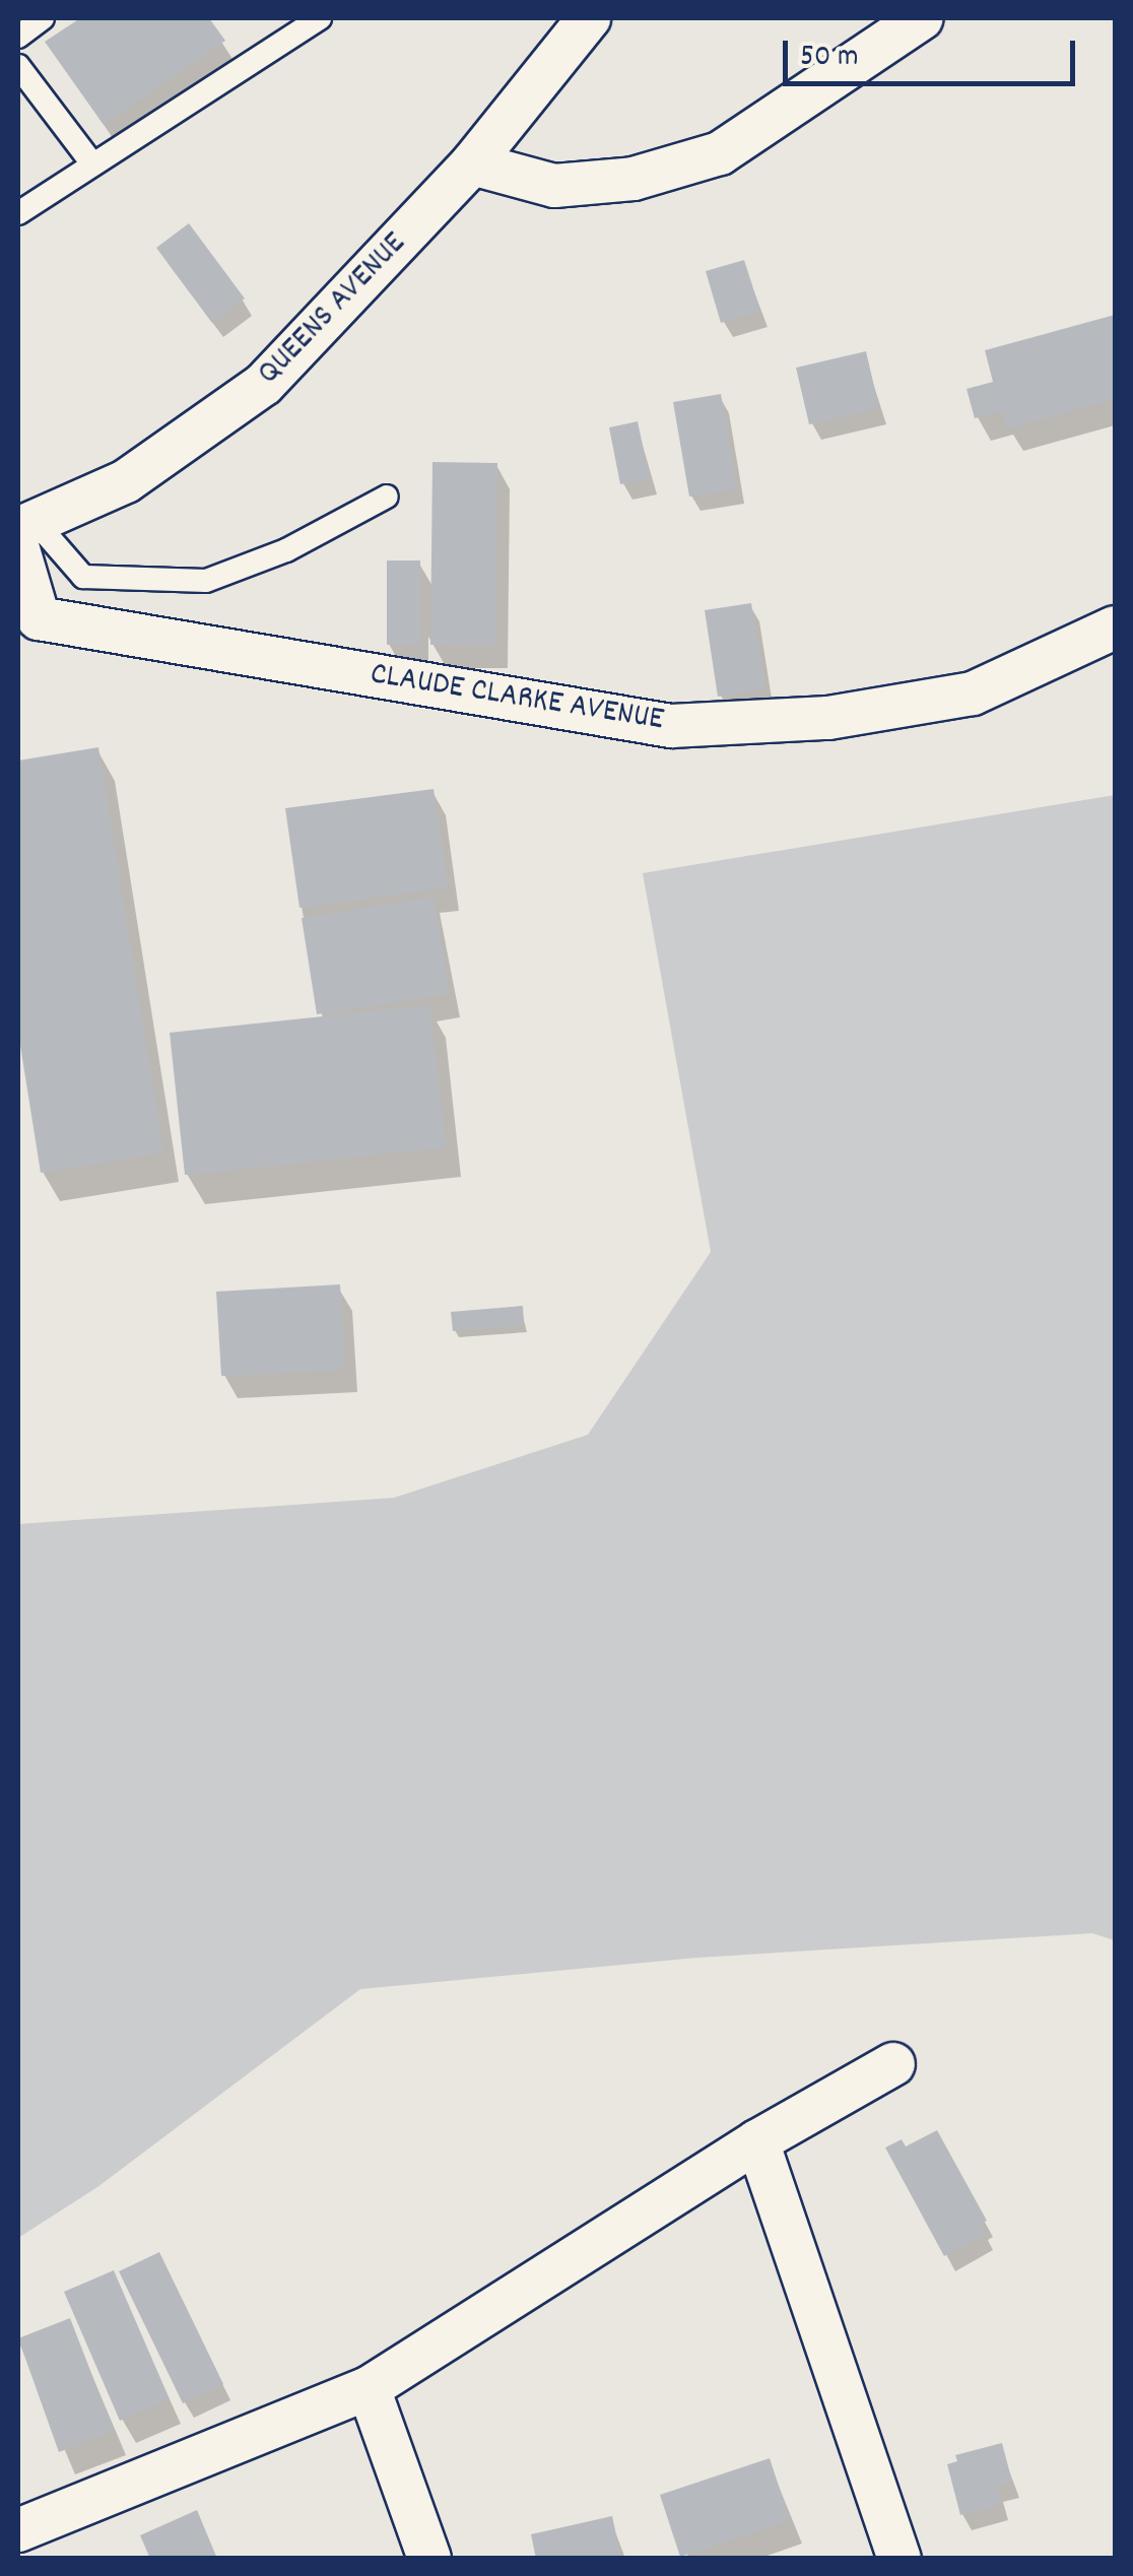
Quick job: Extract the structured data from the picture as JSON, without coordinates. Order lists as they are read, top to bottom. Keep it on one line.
{"streets":{"street":["QUEENS AVENUE","CLAUDE CLARKE AVENUE"]},"crossings":[["QUEENS AVENUE","CLAUDE CLARKE AVENUE"]],"scale_bar":"50 m"}
